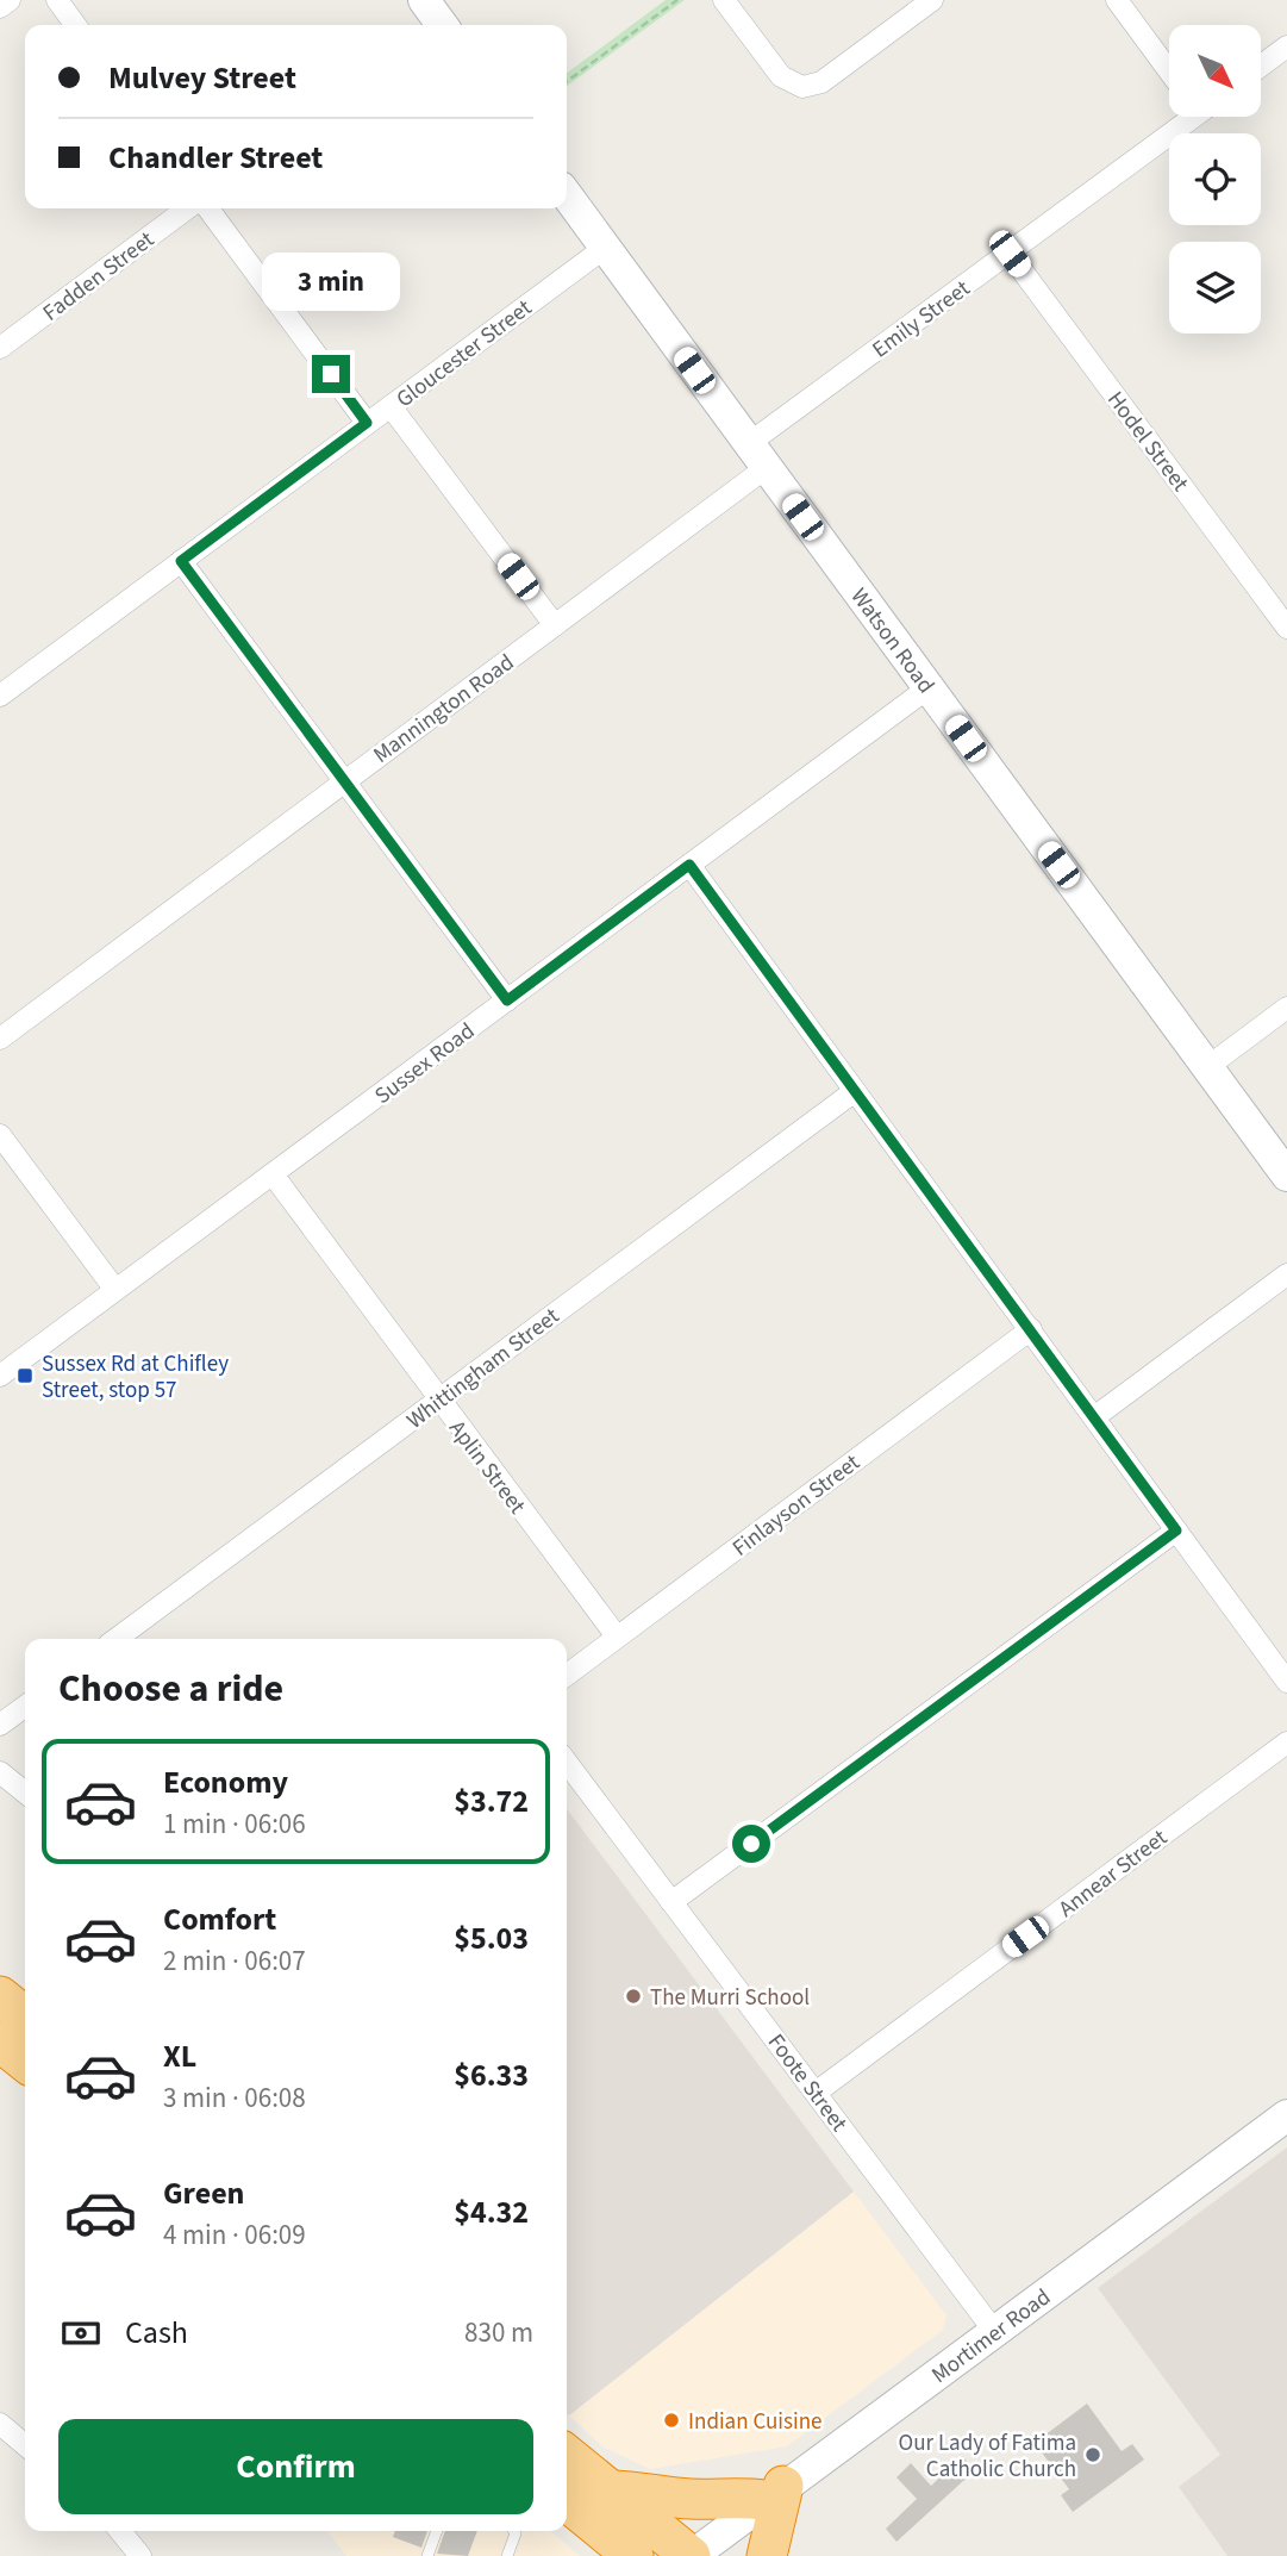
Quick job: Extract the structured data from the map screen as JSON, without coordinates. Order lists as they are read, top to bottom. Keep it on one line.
{"streets":{"street":["Fadden Street","Emily Street","Gloucester Street","Hodel Street","Watson Road","Mannington Road","Sussex Road","Whittingham Street","Aplin Street","Finlayson Street","Annear Street","Foote Street","Mortimer Road"]},"crossings":[["Emily Street","Hodel Street"],["Emily Street","Watson Road"],["Emily Street","Mannington Road"],["Gloucester Street","Watson Road"],["Watson Road","Mannington Road"],["Watson Road","Sussex Road"],["Sussex Road","Aplin Street"],["Whittingham Street","Aplin Street"],["Aplin Street","Finlayson Street"],["Annear Street","Foote Street"],["Foote Street","Mortimer Road"]],"places":{"transit":["Sussex Rd at Chifley Street, stop 57"],"other":["The Murri School","Indian Cuisine","Our Lady of Fatima Catholic Church"]},"north":"bottom right","page":{"banner":["Mulvey Street","Chandler Street"],"bubble":"3 min","heading":"Choose a ride","list":[{"name":"Economy","note":"1 min · 06:06","value":"$3.72"},{"name":"Comfort","note":"2 min · 06:07","value":"$5.03"},{"name":"XL","note":"3 min · 06:08","value":"$6.33"},{"name":"Green","note":"4 min · 06:09","value":"$4.32"}],"pay":["Cash","830 m"],"buttons":"Confirm"}}
